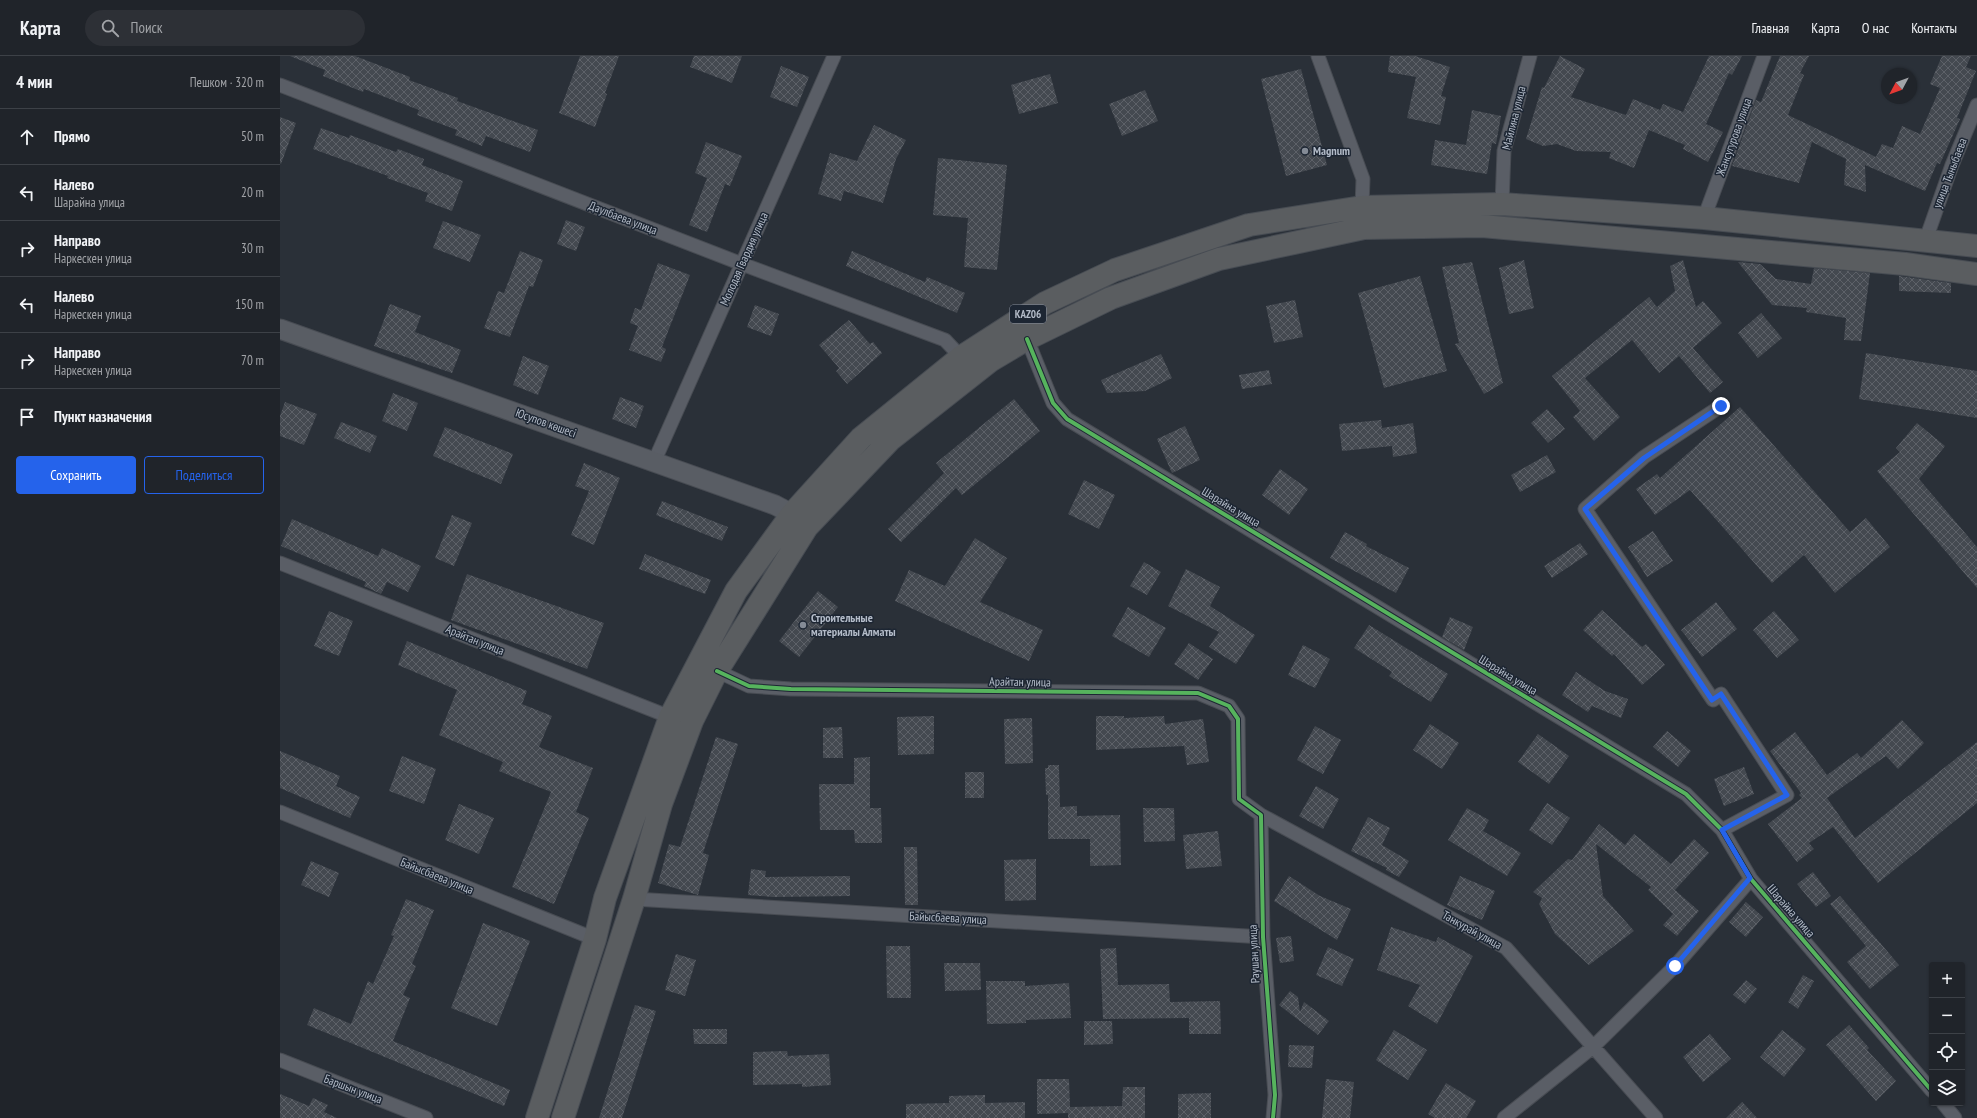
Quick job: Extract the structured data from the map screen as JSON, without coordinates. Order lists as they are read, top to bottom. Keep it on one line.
{"streets":{"highway":["KАZ06"],"street":["Майлина улица","Жансугурова улица","улица Тыныбаева","Даулбаева улица","Молодая Гвардия улица","Юсупов көшесі","Шарайна улица","Арайтан улица","Байысбаева улица","Танкурай улица","Раушан улица","Баршын улица"]},"crossings":[["Майлина улица","KАZ06"],["Жансугурова улица","KАZ06"],["улица Тыныбаева","KАZ06"],["Даулбаева улица","Молодая Гвардия улица"],["Даулбаева улица","KАZ06"],["Молодая Гвардия улица","Юсупов көшесі"],["KАZ06","Юсупов көшесі"],["KАZ06","Шарайна улица"],["KАZ06","Арайтан улица"],["KАZ06","Байысбаева улица"],["Арайтан улица","Танкурай улица"],["Арайтан улица","Раушан улица"],["Байысбаева улица","Раушан улица"],["Танкурай улица","Раушан улица"]],"places":["Magnum","Строительные материалы Алматы"],"north":"bottom left","page":{"header":"Карта","search":"Поиск","nav":["Главная","Карта","О нас","Контакты"],"heading":["4 мин","Пешком · 320 m"],"list":[["Прямо","50 m"],["Налево","Шарайна улица","20 m"],["Направо","Наркескен улица","30 m"],["Налево","Наркескен улица","150 m"],["Направо","Наркескен улица","70 m"],"Пункт назначения"],"buttons":["Сохранить","Поделиться"],"map_buttons":["+","−"]}}
